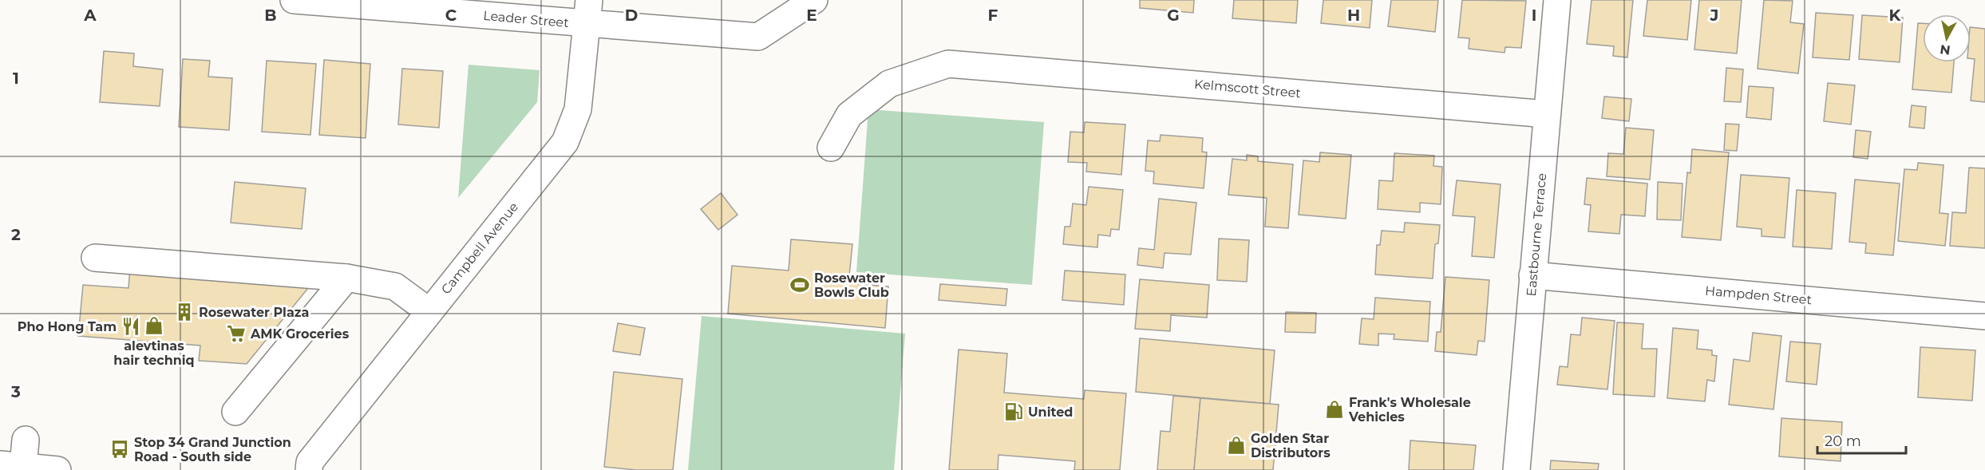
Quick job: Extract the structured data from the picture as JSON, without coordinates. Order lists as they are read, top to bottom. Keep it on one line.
{"streets":{"main road":["Leader Street","Kelmscott Street","Eastbourne Terrace","Campbell Avenue","Hampden Street"]},"crossings":[["Leader Street","Campbell Avenue"],["Kelmscott Street","Eastbourne Terrace"],["Eastbourne Terrace","Hampden Street"]],"places":{"sports":["Rosewater Bowls Club"],"building":["Rosewater Plaza"],"shop":["alevtinas hair techniq","Frank's Wholesale Vehicles","Golden Star Distributors"],"restaurant":["Pho Hong Tam"],"supermarket":["AMK Groceries"],"fuel station":["United"],"bus stop":["Stop 34 Grand Junction Road - South side"]},"scale_bar":"20 m","north":"bottom","grid":{"columns":["A","B","C","D","E","F","G","H","I","J","K"],"rows":["1","2","3"]}}
